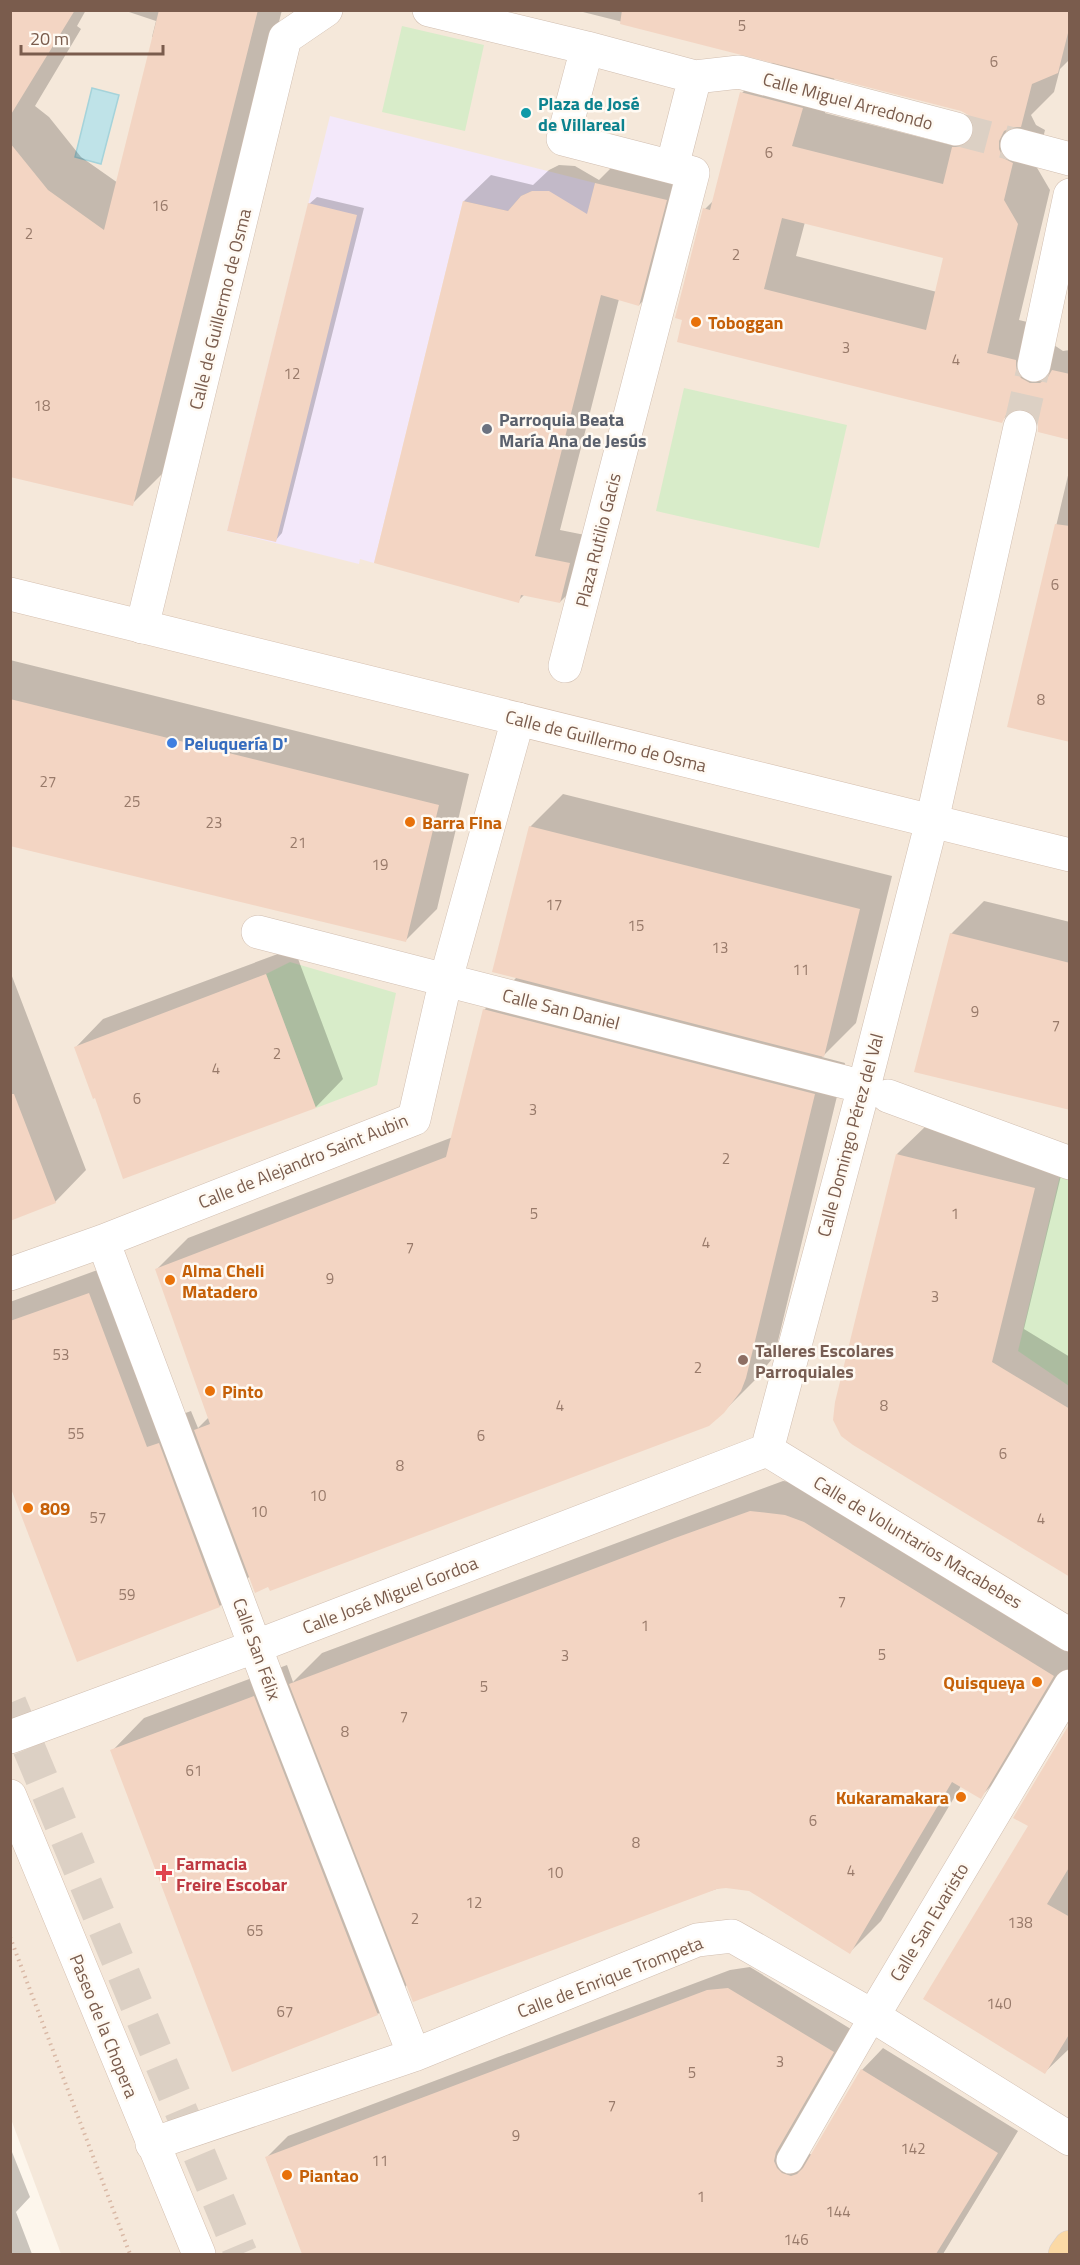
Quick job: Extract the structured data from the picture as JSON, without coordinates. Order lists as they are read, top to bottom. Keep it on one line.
{"streets":{"street":["Calle Miguel Arredondo","Calle de Guillermo de Osma","Plaza Rutilio Gacis","Calle San Daniel","Calle Domingo Pérez del Val","Calle de Alejandro Saint Aubin","Calle de Voluntarios Macabebes","Calle José Miguel Gordoa","Calle San Félix","Calle San Evaristo","Calle de Enrique Trompeta","Paseo de la Chopera"]},"crossings":[["Calle de Guillermo de Osma","Calle Domingo Pérez del Val"],["Calle de Guillermo de Osma","Calle de Alejandro Saint Aubin"],["Calle San Daniel","Calle Domingo Pérez del Val"],["Calle San Daniel","Calle de Alejandro Saint Aubin"],["Calle Domingo Pérez del Val","Calle de Voluntarios Macabebes"],["Calle Domingo Pérez del Val","Calle José Miguel Gordoa"],["Calle de Alejandro Saint Aubin","Calle San Félix"],["Calle de Voluntarios Macabebes","Calle José Miguel Gordoa"],["Calle José Miguel Gordoa","Calle San Félix"],["Calle San Félix","Calle de Enrique Trompeta"],["Calle San Evaristo","Calle de Enrique Trompeta"],["Calle de Enrique Trompeta","Paseo de la Chopera"]],"places":{"other":["Plaza de José de Villareal","Toboggan","Parroquia Beata María Ana de Jesús","Peluquería D'","Barra Fina","Alma Cheli Matadero","Talleres Escolares Parroquiales","Pinto","809","Quisqueya","Kukaramakara","Piantao"],"health":["Farmacia Freire Escobar"]},"house_numbers":["5","6","6","16","2","2","3","4","12","18","6","8","27","25","23","21","19","17","15","13","11","9","7","2","4","6","3","2","5","1","4","7","9","3","53","2","4","8","55","6","6","8","10","10","57","4","59","7","1","5","3","5","7","8","61","6","8","4","10","12","2","138","65","140","67","3","5","7","9","142","11","1","144","146"],"scale_bar":"20 m"}
